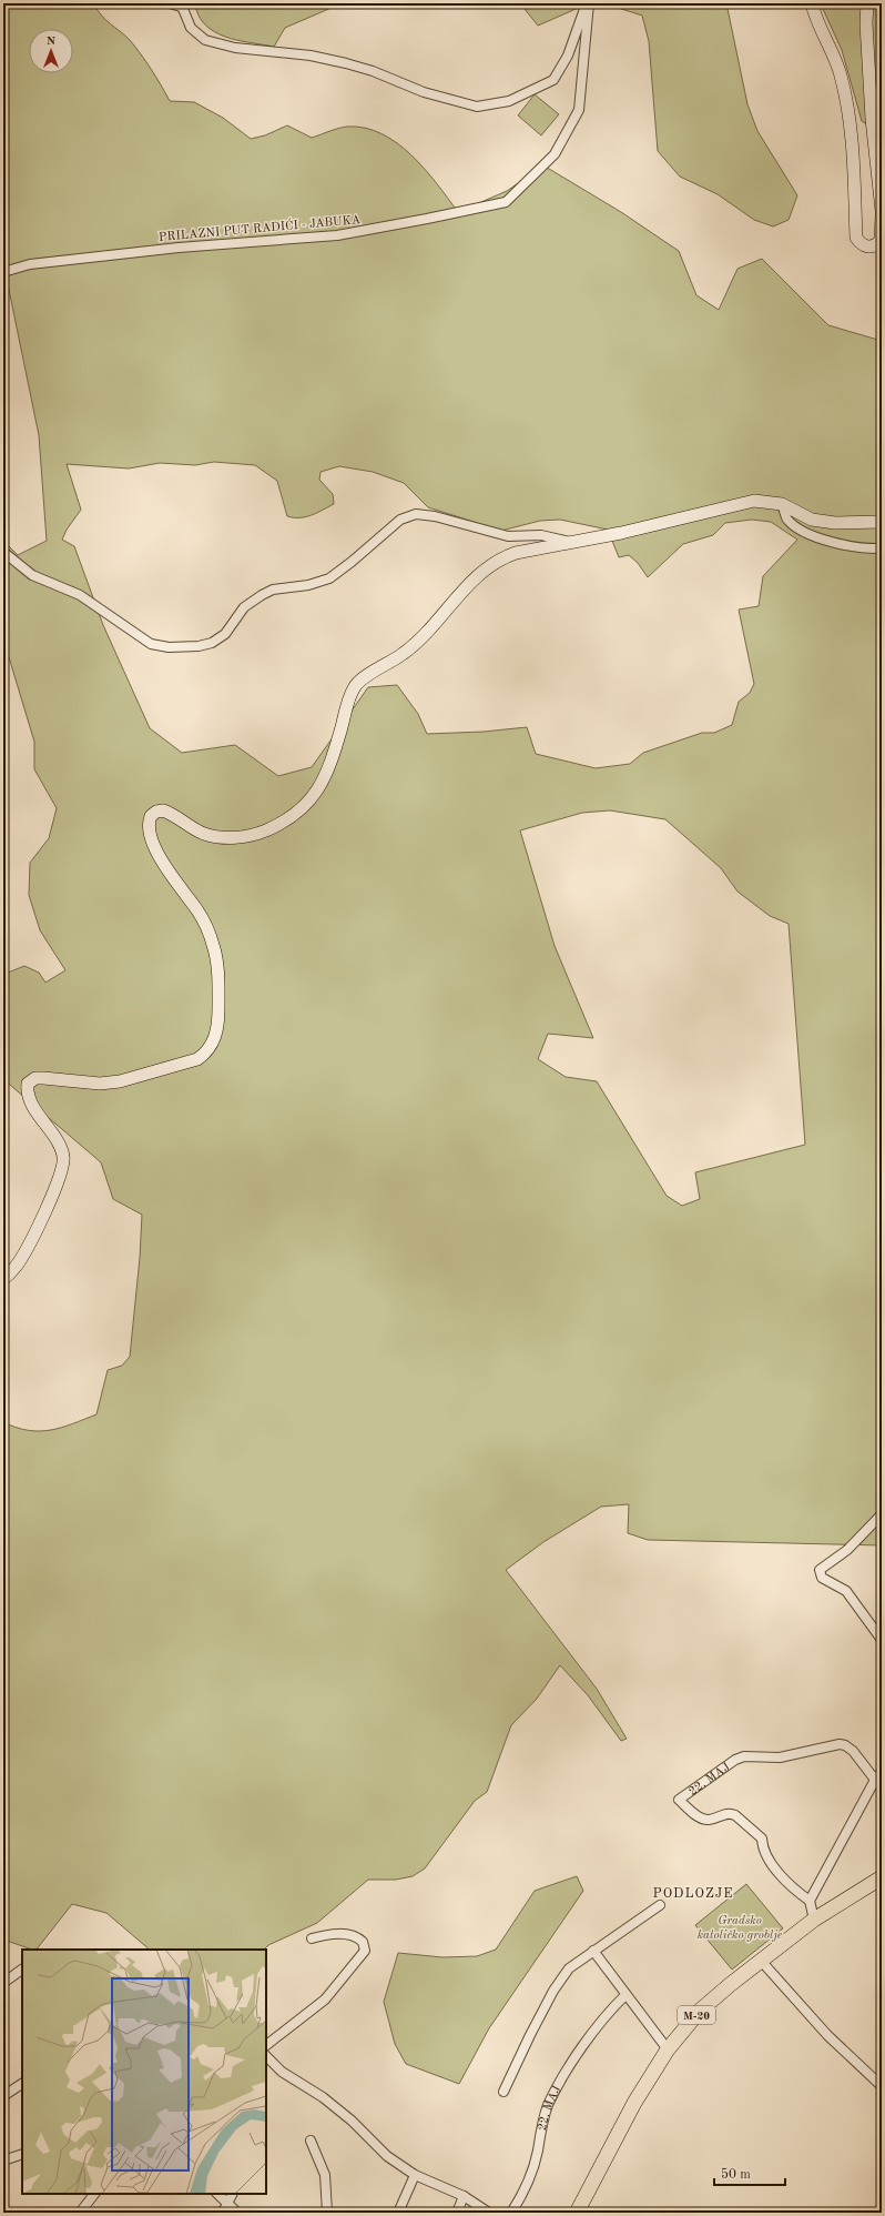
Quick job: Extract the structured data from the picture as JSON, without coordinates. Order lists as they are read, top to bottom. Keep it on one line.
{"streets":{"main road":["M-20"],"street":["PRILAZNI PUT RADIĆI - JABUKA","22. MAJ"]},"districts":["PODLOZJE"],"parks":["Gradsko katoličko groblje"],"scale_bar":"50 m","north":"top"}
